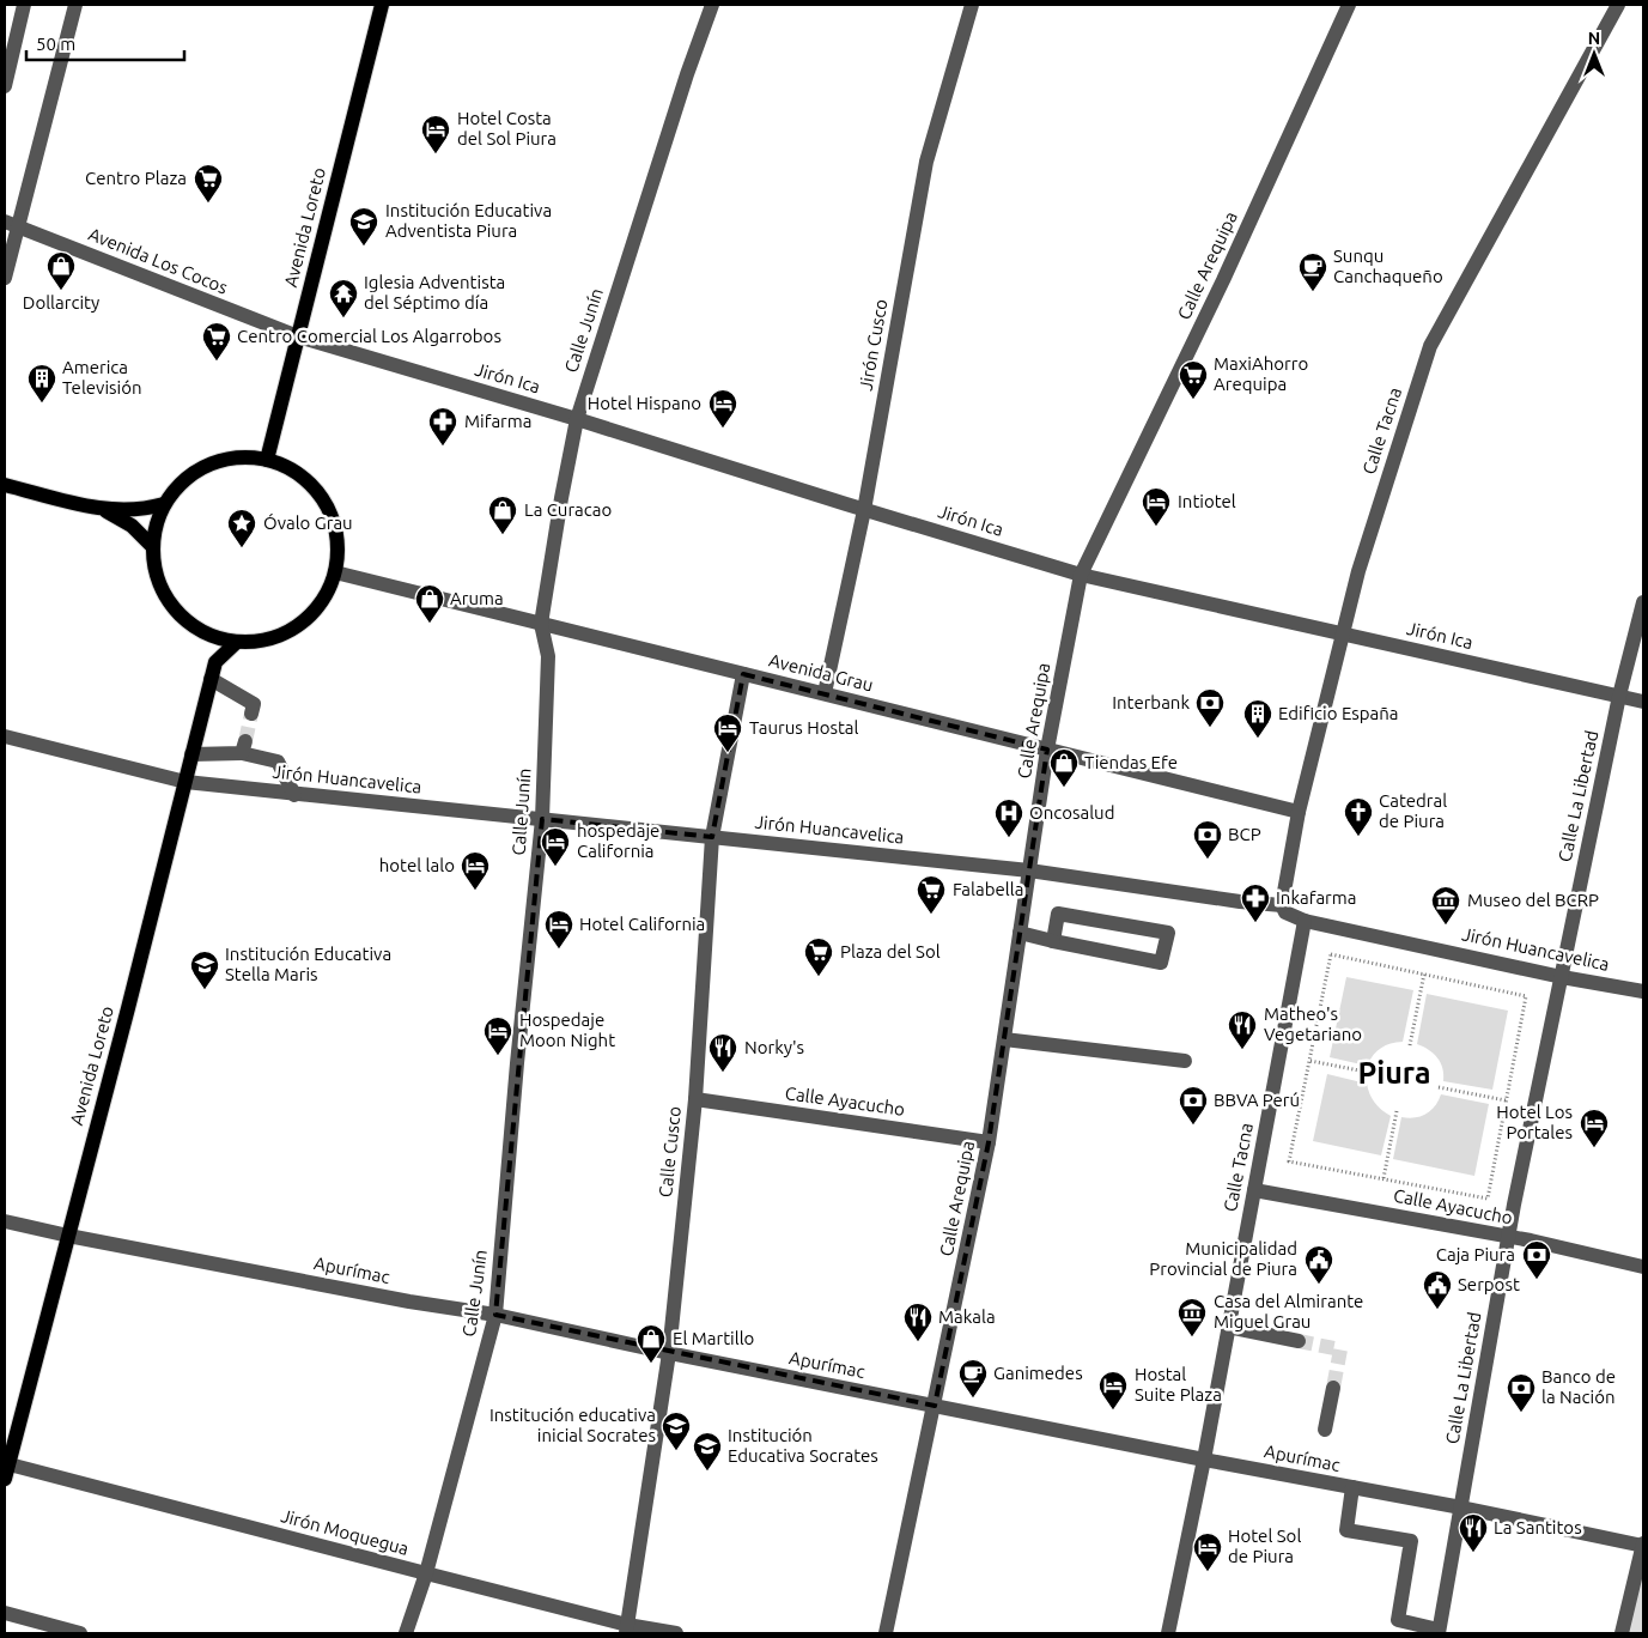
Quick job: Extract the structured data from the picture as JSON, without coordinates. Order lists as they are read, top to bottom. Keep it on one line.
{"streets":{"main road":["Avenida Loreto"],"street":["Avenida Los Cocos","Calle Arequipa","Calle Junín","Jirón Cusco","Jirón Ica","Calle Tacna","Avenida Grau","Jirón Huancavelica","Calle La Libertad","Calle Ayacucho","Calle Cusco","Apurímac","Jirón Moquegua"]},"crossings":[["Avenida Loreto","Avenida Los Cocos"],["Avenida Loreto","Jirón Ica"],["Avenida Loreto","Avenida Grau"],["Avenida Loreto","Jirón Huancavelica"],["Avenida Loreto","Apurímac"],["Avenida Loreto","Jirón Moquegua"],["Avenida Los Cocos","Jirón Ica"],["Calle Arequipa","Jirón Ica"],["Calle Arequipa","Avenida Grau"],["Calle Arequipa","Jirón Huancavelica"],["Calle Arequipa","Calle Ayacucho"],["Calle Arequipa","Apurímac"],["Calle Junín","Jirón Ica"],["Calle Junín","Avenida Grau"],["Calle Junín","Jirón Huancavelica"],["Calle Junín","Apurímac"],["Calle Junín","Jirón Moquegua"],["Jirón Cusco","Jirón Ica"],["Jirón Cusco","Avenida Grau"],["Jirón Ica","Calle Tacna"],["Jirón Ica","Calle La Libertad"],["Calle Tacna","Avenida Grau"],["Calle Tacna","Jirón Huancavelica"],["Calle Tacna","Calle Ayacucho"],["Calle Tacna","Apurímac"],["Avenida Grau","Calle Cusco"],["Jirón Huancavelica","Calle La Libertad"],["Jirón Huancavelica","Calle Cusco"],["Calle La Libertad","Calle Ayacucho"],["Calle La Libertad","Apurímac"],["Calle Ayacucho","Calle Cusco"],["Calle Cusco","Apurímac"],["Calle Cusco","Jirón Moquegua"]],"districts":["Piura"],"places":{"hotel":["Hotel Costa del Sol Piura","Hotel Hispano","Intiotel","Taurus Hostal","hospedaje California","hotel lalo","Hotel California","Hospedaje Moon Night","Hotel Los Portales","Hostal Suite Plaza","Hotel Sol de Piura"],"supermarket":["Centro Plaza","Centro Comercial Los Algarrobos","MaxiAhorro Arequipa","Falabella","Plaza del Sol"],"school or university":["Institución Educativa Adventista Piura","Institución Educativa Stella Maris","Institución educativa inicial Socrates","Institución Educativa Socrates"],"shop":["Dollarcity","La Curacao","Aruma","Tiendas Efe","El Martillo"],"cafe":["Sunqu Canchaqueño","Ganimedes"],"temple":["Iglesia Adventista del Séptimo día"],"building":["America Televisión","Edificio España"],"pharmacy":["Mifarma","Inkafarma"],"place":["Óvalo Grau"],"bank":["Interbank","BCP","BBVA Perú","Caja Piura","Banco de la Nación"],"church":["Catedral de Piura"],"hospital":["Oncosalud"],"museum":["Museo del BCRP","Casa del Almirante Miguel Grau"],"restaurant":["Matheo's Vegetariano","Norky's","Makala","La Santitos"],"public building":["Municipalidad Provincial de Piura","Serpost"]},"scale_bar":"50 m","north":"top"}
